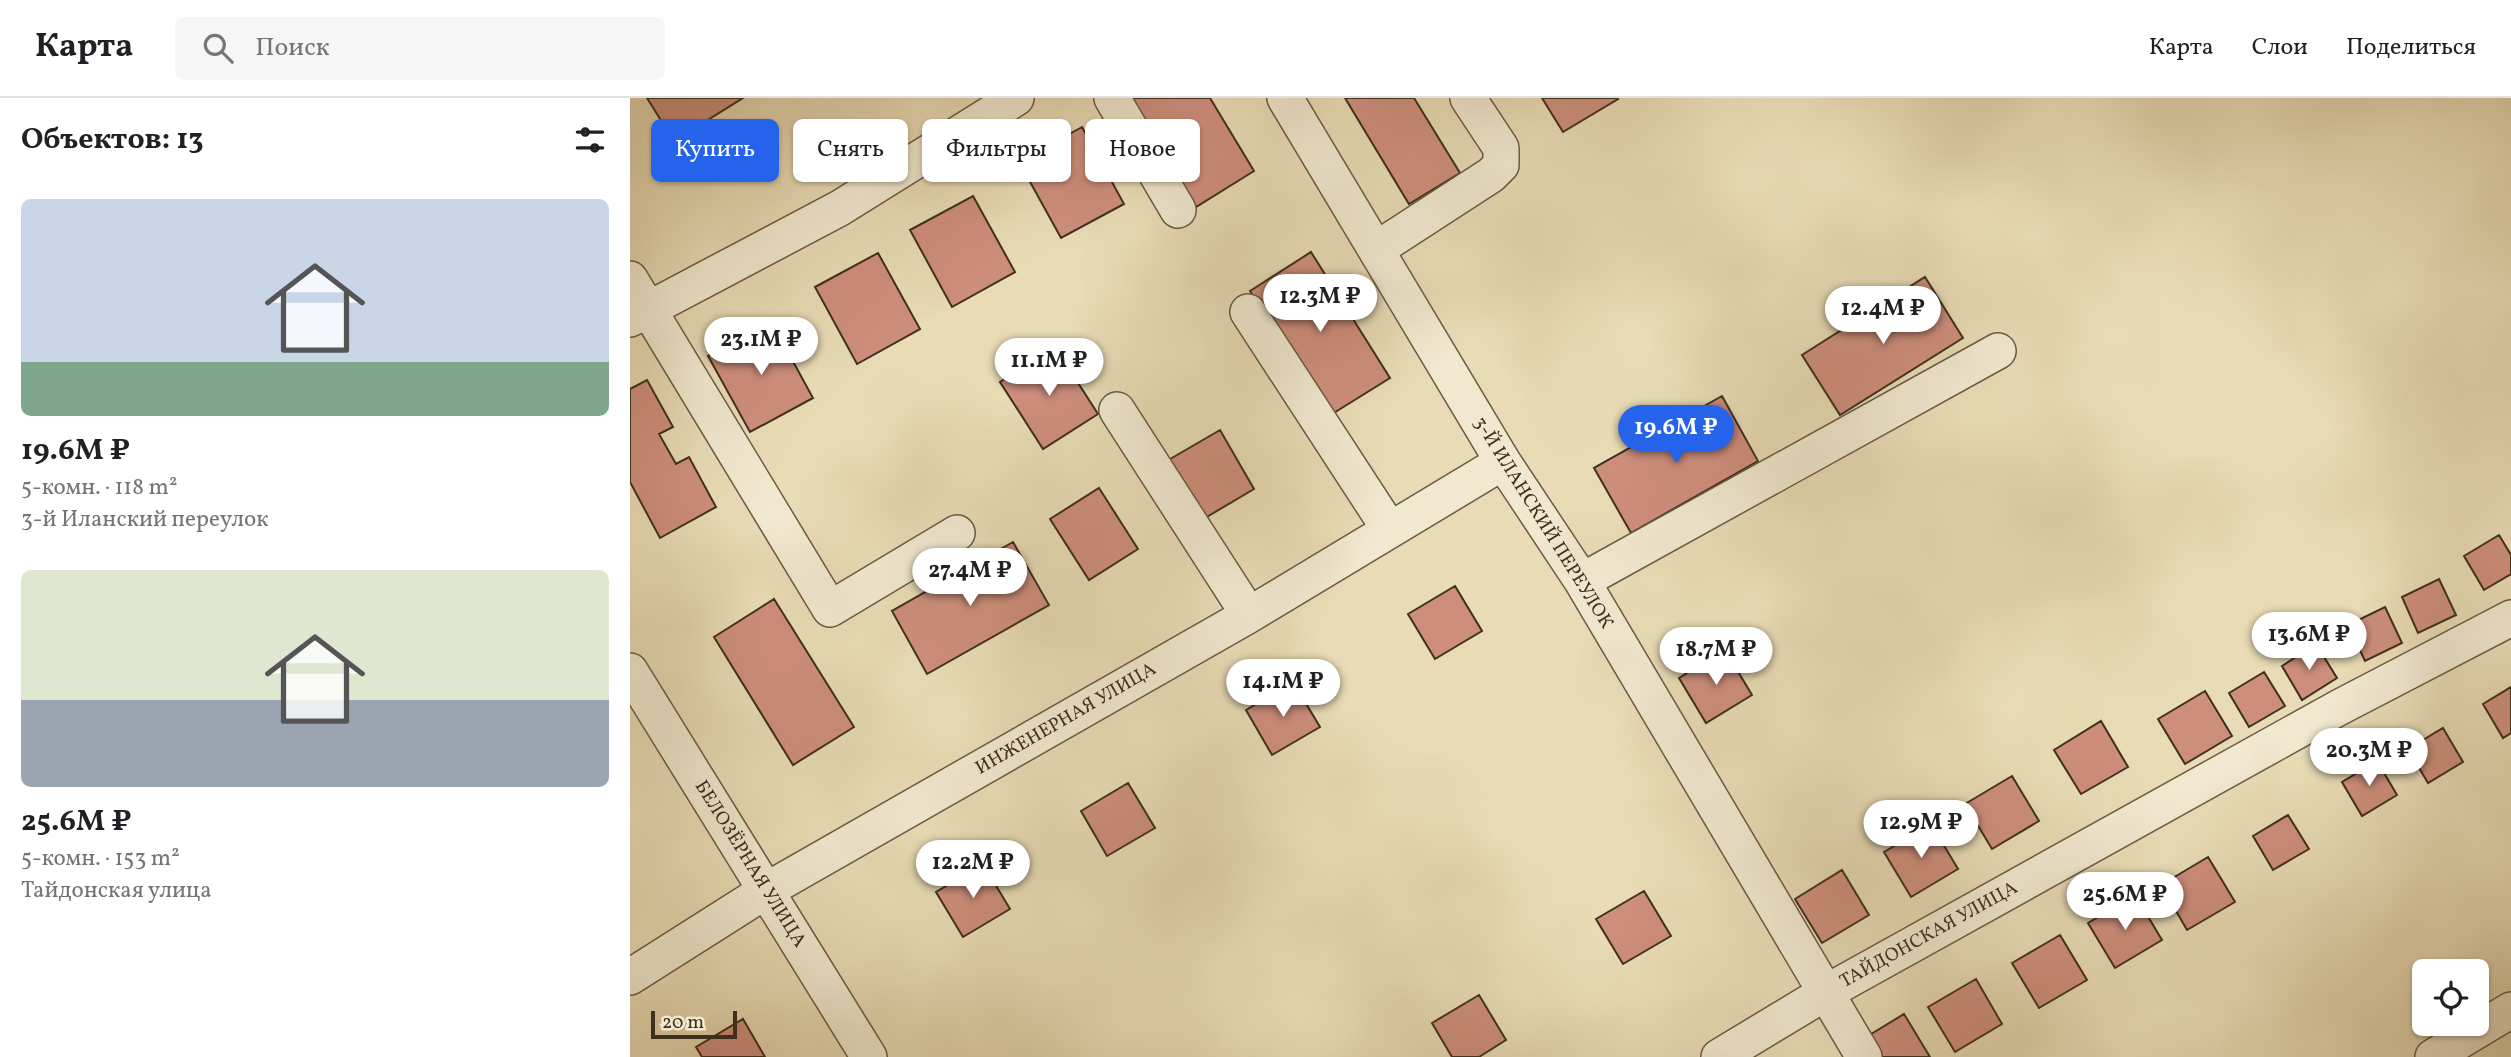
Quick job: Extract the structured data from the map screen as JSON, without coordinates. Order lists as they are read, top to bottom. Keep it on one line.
{"streets":{"street":["3-Й ИЛАНСКИЙ ПЕРЕУЛОК","ИНЖЕНЕРНАЯ УЛИЦА","БЕЛОЗЁРНАЯ УЛИЦА","ТАЙДОНСКАЯ УЛИЦА"]},"crossings":[["3-Й ИЛАНСКИЙ ПЕРЕУЛОК","ИНЖЕНЕРНАЯ УЛИЦА"],["3-Й ИЛАНСКИЙ ПЕРЕУЛОК","ТАЙДОНСКАЯ УЛИЦА"],["ИНЖЕНЕРНАЯ УЛИЦА","БЕЛОЗЁРНАЯ УЛИЦА"]],"scale_bar":"20 m","page":{"header":"Карта","search":"Поиск","nav":["Карта","Слои","Поделиться"],"heading":"Объектов: 13","chip":["Купить","Снять","Фильтры","Новое"],"list":[{"name":"19.6M ₽","note":"5-комн. · 118 m² · 3-й Иланский переулок"},{"name":"25.6M ₽","note":"5-комн. · 153 m² · Тайдонская улица"}],"price":["12.3M ₽","12.4M ₽","23.1M ₽","11.1M ₽","19.6M ₽","27.4M ₽","13.6M ₽","18.7M ₽","14.1M ₽","20.3M ₽","12.9M ₽","12.2M ₽","25.6M ₽"],"scale":"20 m"}}
